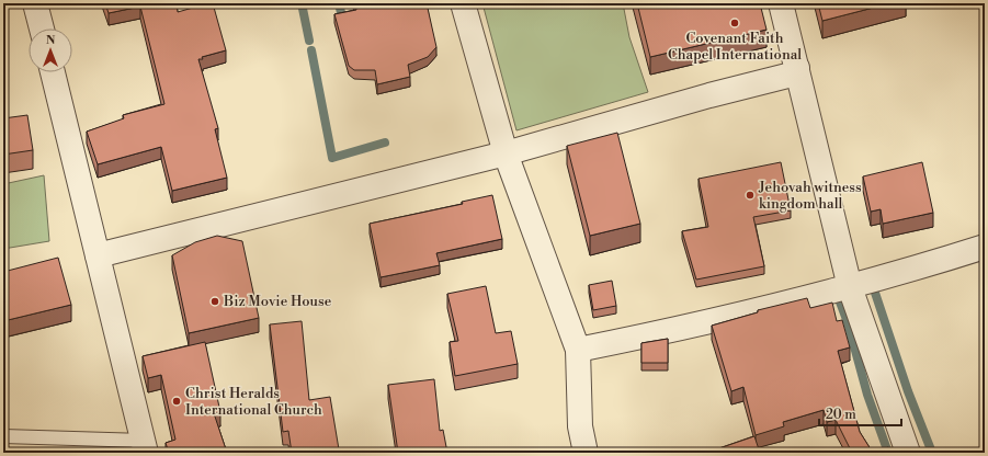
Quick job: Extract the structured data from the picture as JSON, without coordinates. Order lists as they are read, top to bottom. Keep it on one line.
{"places":["Covenant Faith Chapel International","Jehovah witness kingdom hall","Biz Movie House","Christ Heralds International Church"],"scale_bar":"20 m","north":"top"}
